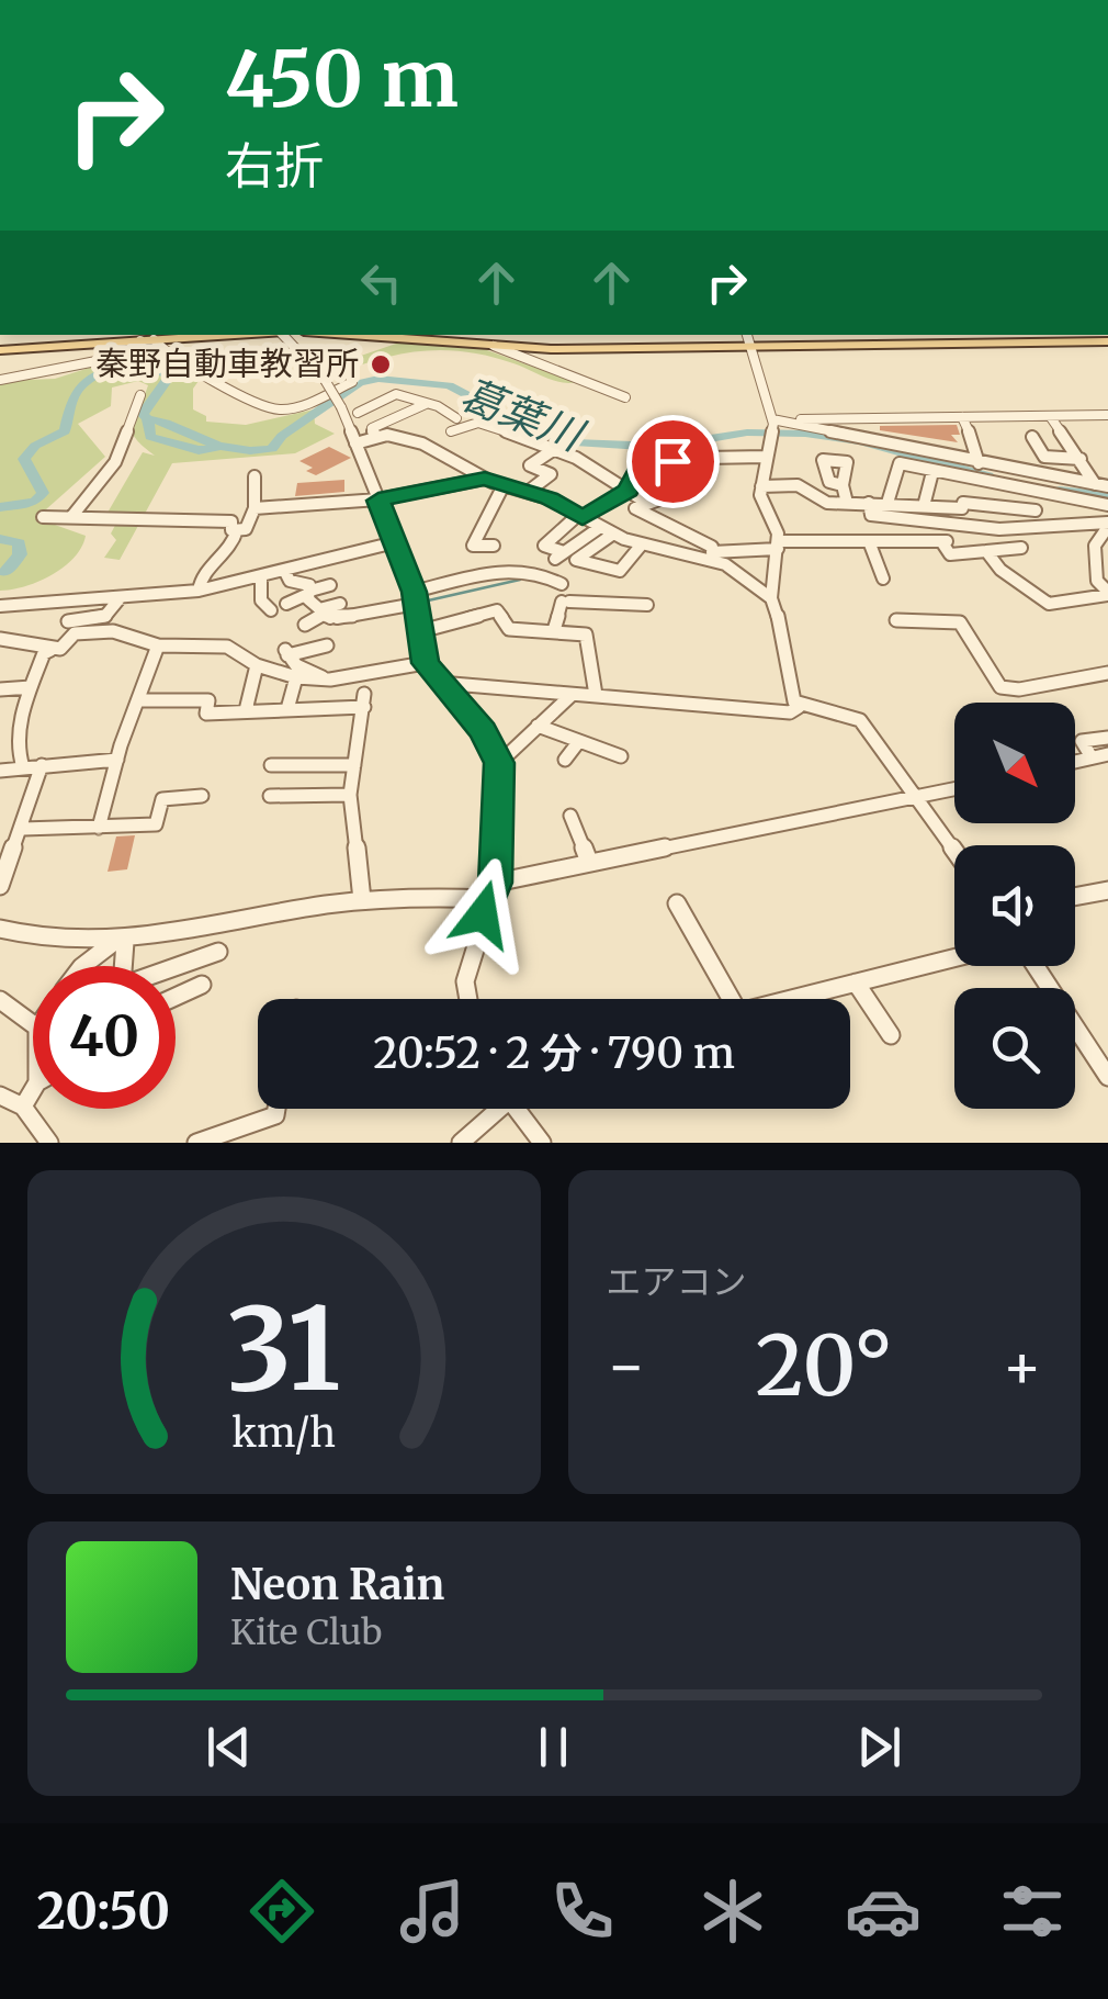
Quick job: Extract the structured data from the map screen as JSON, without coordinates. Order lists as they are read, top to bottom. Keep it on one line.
{"water":["葛葉川"],"places":["秦野自動車教習所"],"north":"bottom right","page":{"turn":["450 m","右折"],"limit":"40","trip":"20:52 · 2 分 · 790 m","tile":"エアコン","heat":["−","20°","+"],"song":["Neon Rain","Kite Club"],"tabs":"20:50","gauge":["31","km/h"]}}
